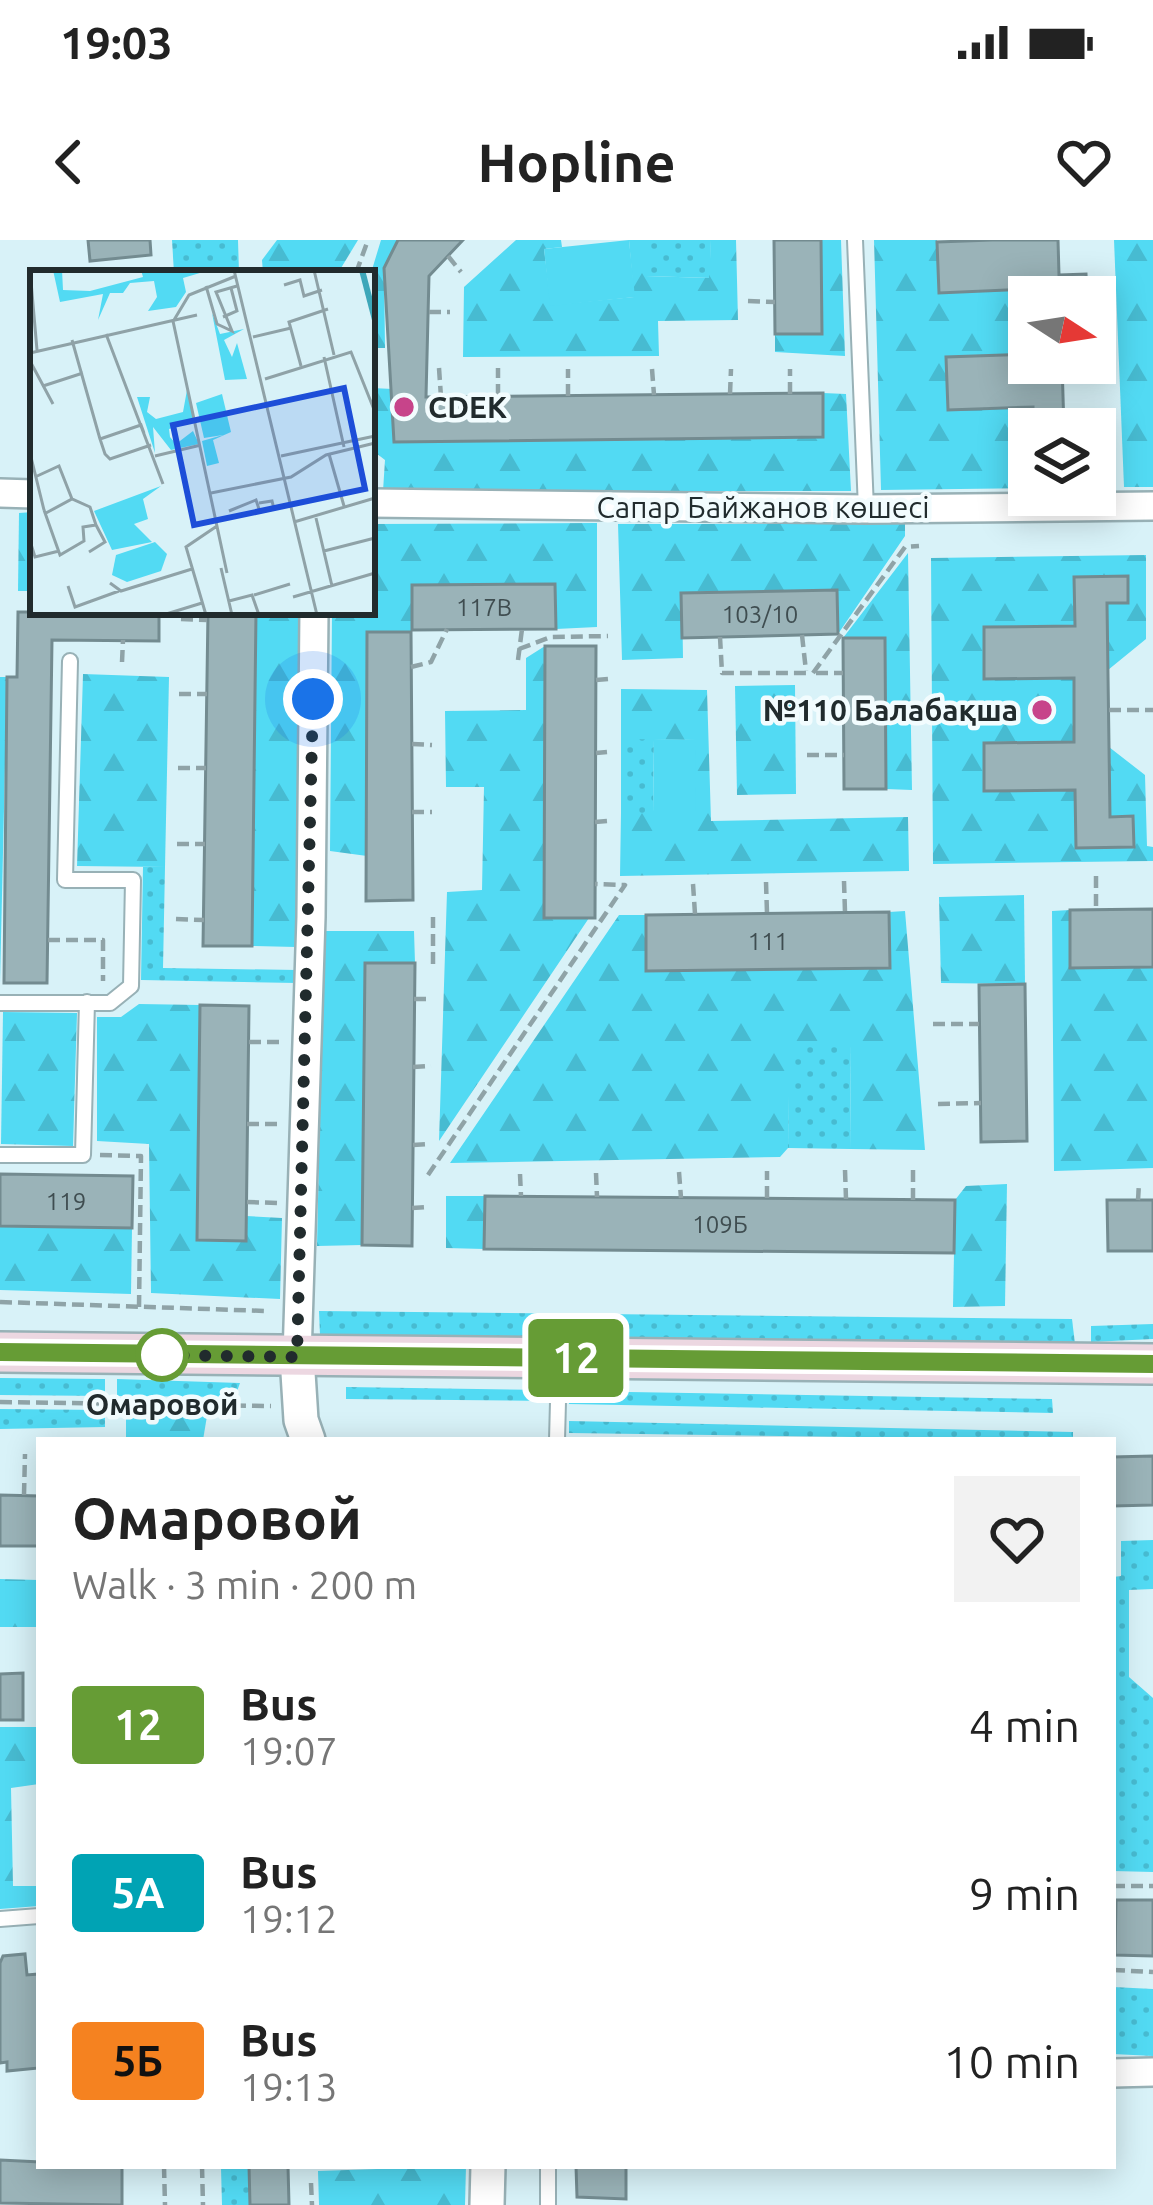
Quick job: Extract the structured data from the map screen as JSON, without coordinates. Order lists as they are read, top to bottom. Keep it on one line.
{"streets":{"street":["Сапар Байжанов көшесі"]},"places":["CDEK","№110 Балабақша","Омаровой"],"lines":["bus line 12"],"house_numbers":["117В","103/10","111","119","109Б"],"north":"right","page":{"status":"19:03","header":"Hopline","on_map":"12","heading":["Омаровой","Walk · 3 min · 200 m"],"list":[{"mark":"12","name":"Bus","note":"19:07","value":"4 min"},{"mark":"5А","name":"Bus","note":"19:12","value":"9 min"},{"mark":"5Б","name":"Bus","note":"19:13","value":"10 min"}]}}
